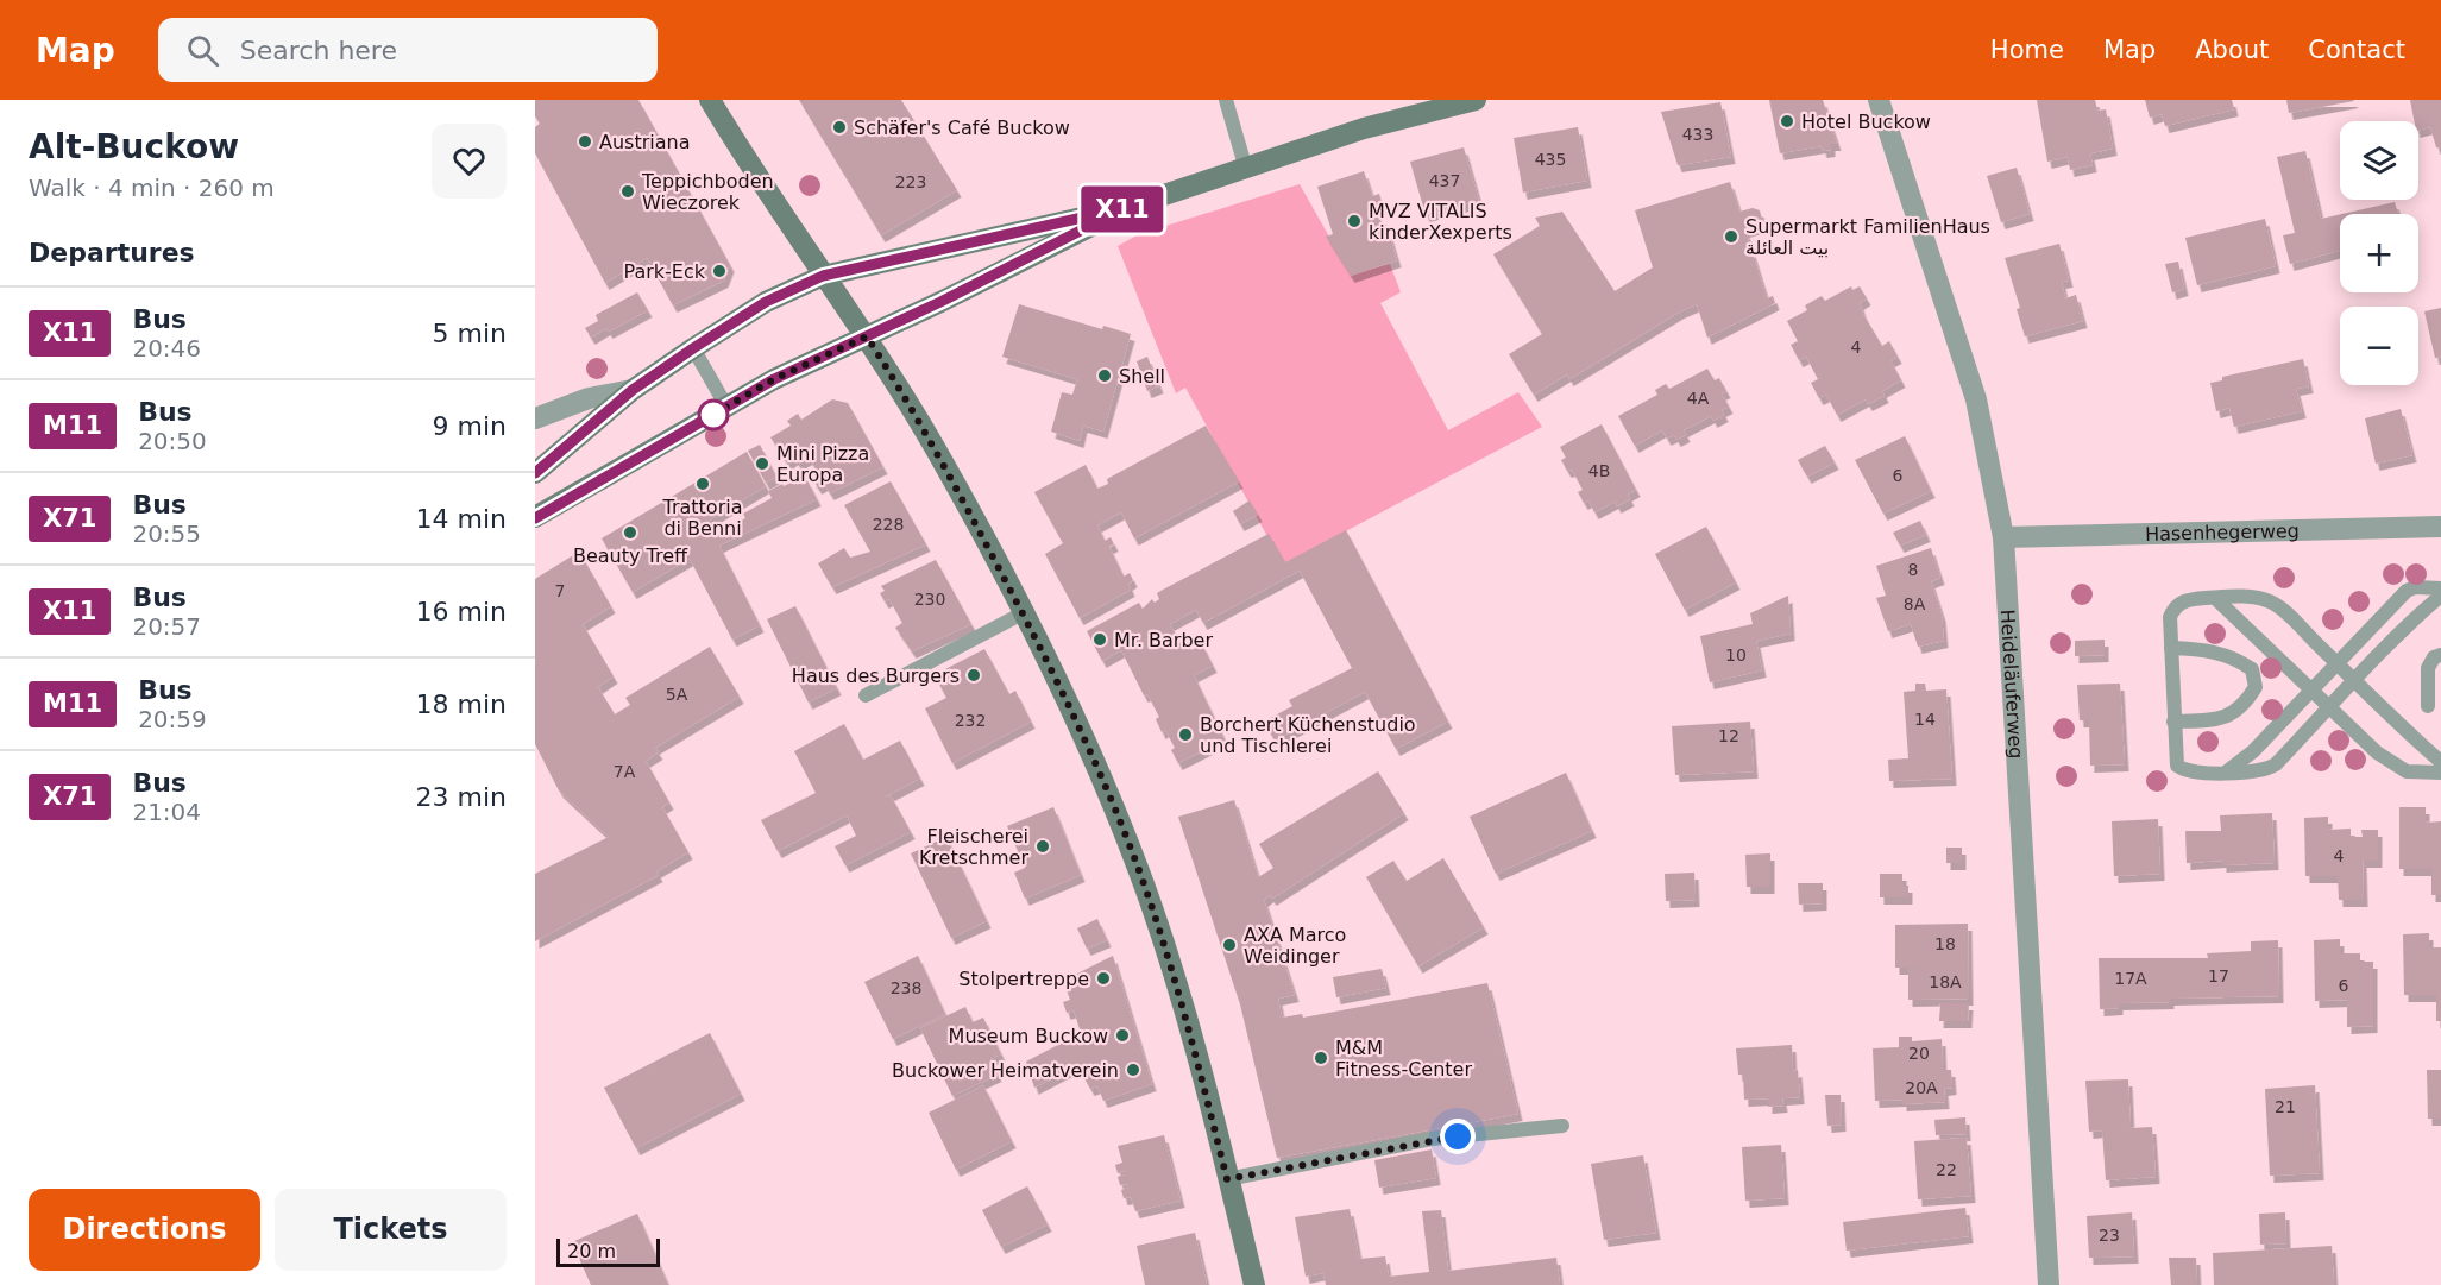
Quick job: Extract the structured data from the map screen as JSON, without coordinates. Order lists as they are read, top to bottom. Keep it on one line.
{"streets":{"street":["Hasenhegerweg","Heideläuferweg"]},"crossings":[["Hasenhegerweg","Heideläuferweg"]],"places":["Hotel Buckow","Schäfer's Café Buckow","Austriana","Teppichboden Wieczorek","MVZ VITALIS kinderXexperts","Supermarkt FamilienHaus بيت العائلة","Park-Eck","Shell","Mini Pizza Europa","Trattoria di Benni","Beauty Treff","Mr. Barber","Haus des Burgers","Borchert Küchenstudio und Tischlerei","Fleischerei Kretschmer","AXA Marco Weidinger","Stolpertreppe","Museum Buckow","M&M Fitness-Center","Buckower Heimatverein"],"lines":["bus line X11"],"house_numbers":["433","435","437","223","4","4A","4B","6","228","8","7","230","8A","10","5A","14","232","12","7A","4","18","17","17A","18A","6","238","20","20A","21","22","23"],"scale_bar":"20 m","page":{"header":"Map","search":"Search here","nav":["Home","Map","About","Contact"],"heading":[["Alt-Buckow","Walk · 4 min · 260 m"],"Departures"],"on_map":"X11","map_buttons":["+","−"],"list":[{"mark":"X11","name":"Bus","note":"20:46","value":"5 min"},{"mark":"M11","name":"Bus","note":"20:50","value":"9 min"},{"mark":"X71","name":"Bus","note":"20:55","value":"14 min"},{"mark":"X11","name":"Bus","note":"20:57","value":"16 min"},{"mark":"M11","name":"Bus","note":"20:59","value":"18 min"},{"mark":"X71","name":"Bus","note":"21:04","value":"23 min"}],"buttons":["Directions","Tickets"],"scale":"20 m"}}
